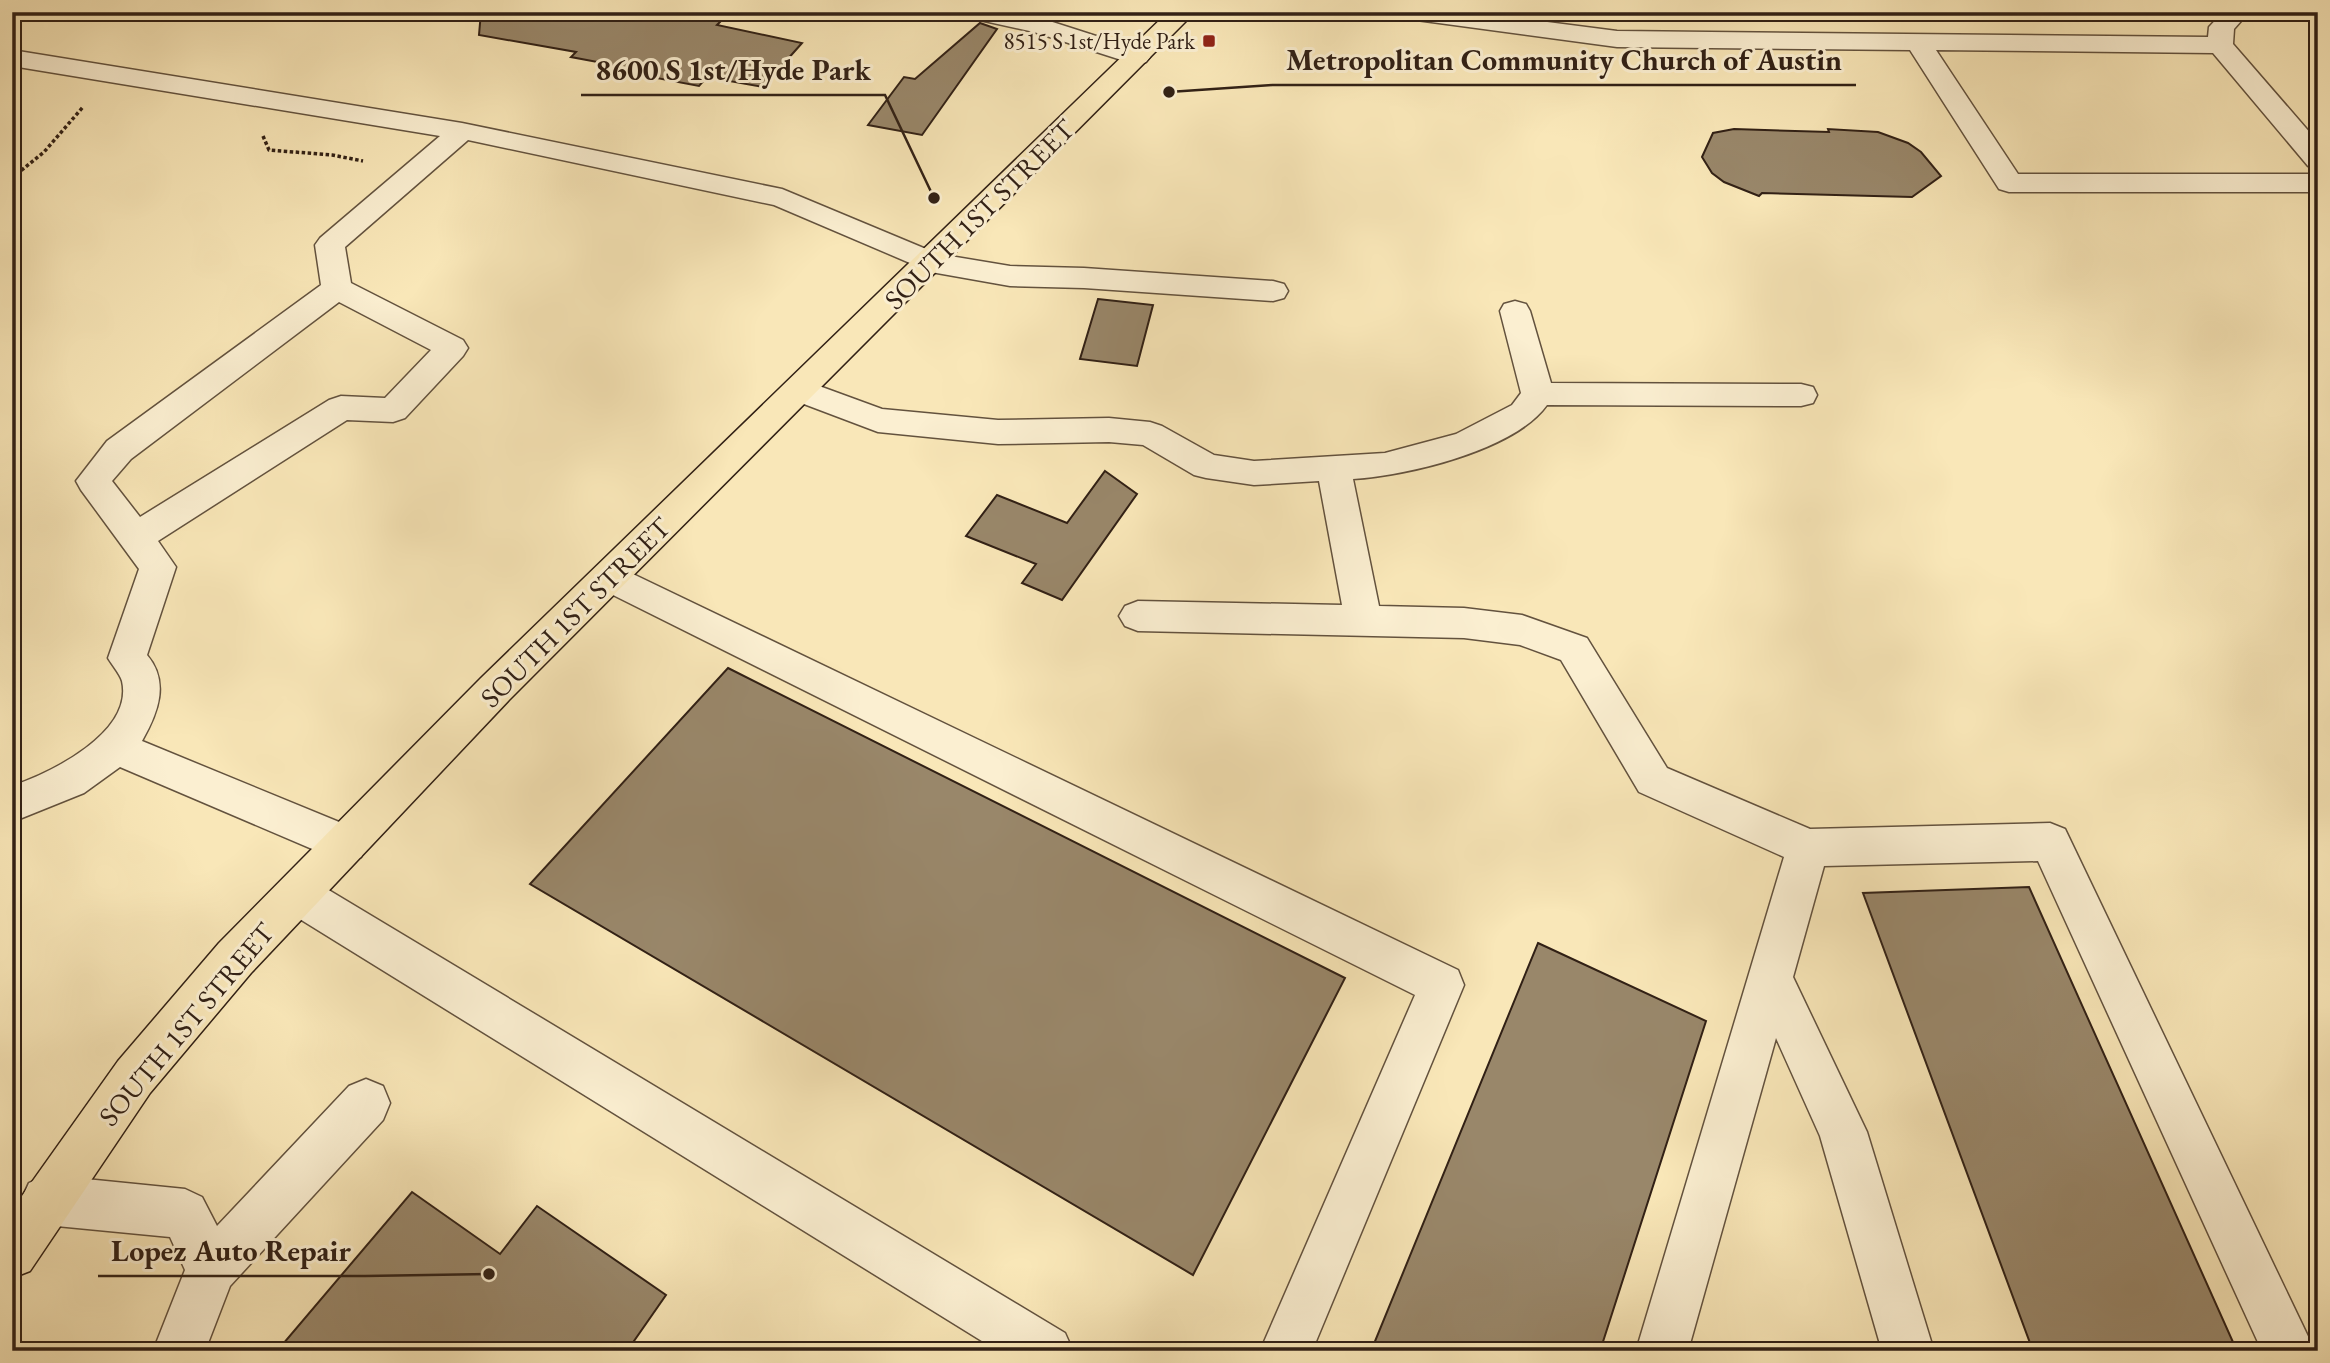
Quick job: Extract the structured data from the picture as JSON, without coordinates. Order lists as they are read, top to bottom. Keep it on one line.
{"streets":{"main road":["SOUTH 1ST STREET"]},"places":{"transit":["8515 S 1st/Hyde Park"],"other":["Metropolitan Community Church of Austin","8600 S 1st/Hyde Park","Lopez Auto Repair"]}}
